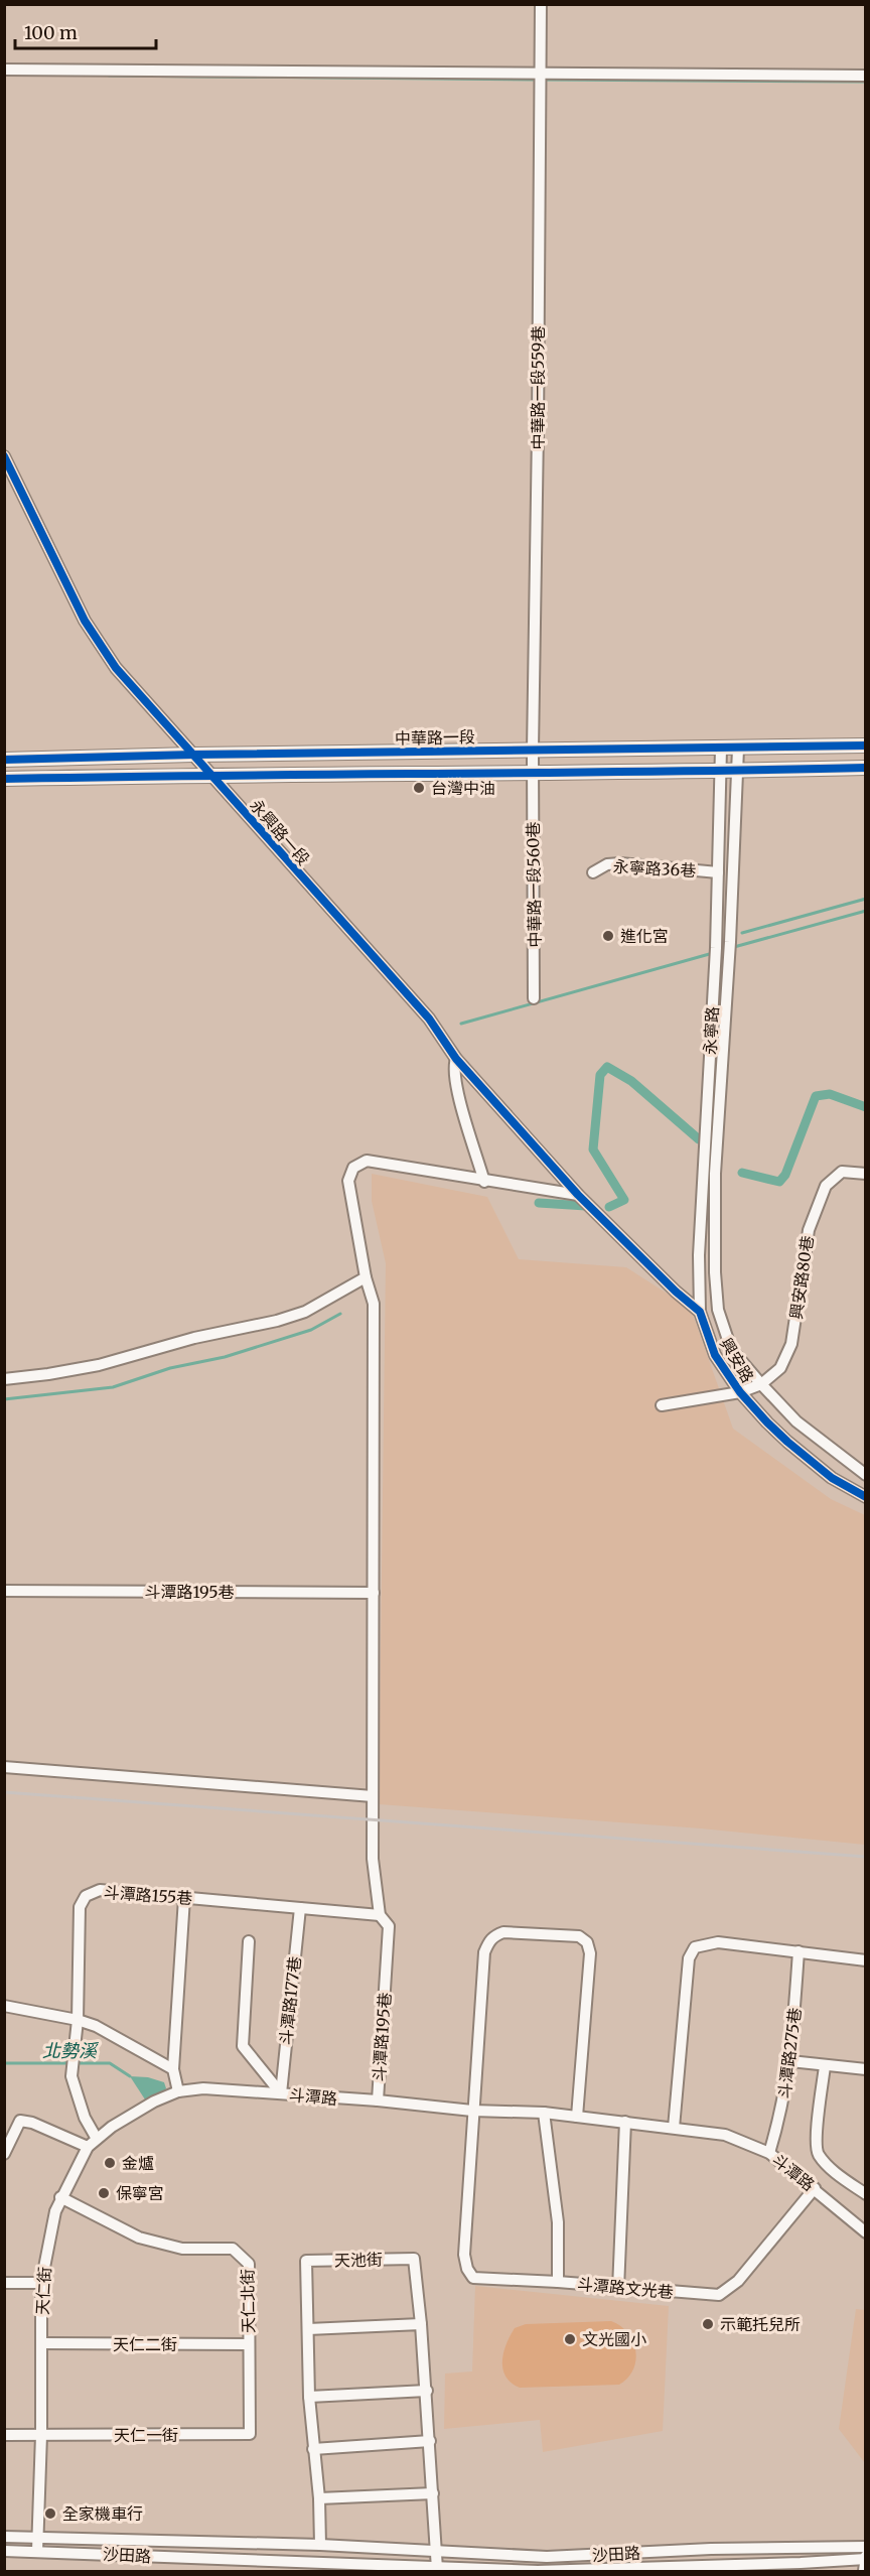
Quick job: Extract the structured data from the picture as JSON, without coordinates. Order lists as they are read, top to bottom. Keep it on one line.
{"streets":{"main road":["中華路一段"],"street":["中華路一段559巷","永興路一段","永寧路36巷","中華路一段560巷","永寧路","興安路80巷","興安路","斗潭路195巷","斗潭路155巷","斗潭路177巷","斗潭路275巷","斗潭路","天池街","斗潭路文光巷","天仁街","天仁北街","天仁二街","天仁一街","沙田路"]},"crossings":[["中華路一段559巷","中華路一段"],["中華路一段559巷","中華路一段560巷"],["中華路一段","永興路一段"],["中華路一段","中華路一段560巷"],["中華路一段","永寧路"],["永寧路36巷","永寧路"],["永寧路","興安路"],["興安路80巷","興安路"],["斗潭路195巷","斗潭路155巷"],["斗潭路195巷","斗潭路"],["斗潭路155巷","斗潭路177巷"],["斗潭路155巷","天仁街"],["斗潭路177巷","斗潭路"],["斗潭路275巷","斗潭路"],["斗潭路","斗潭路文光巷"],["斗潭路","天仁街"],["天池街","沙田路"],["天仁街","天仁北街"],["天仁街","天仁二街"],["天仁街","天仁一街"],["天仁街","沙田路"],["天仁北街","天仁二街"],["天仁北街","天仁一街"]],"water":["北勢溪"],"places":["台灣中油","進化宮","金爐","保寧宮","示範托兒所","文光國小","全家機車行"],"scale_bar":"100 m"}
